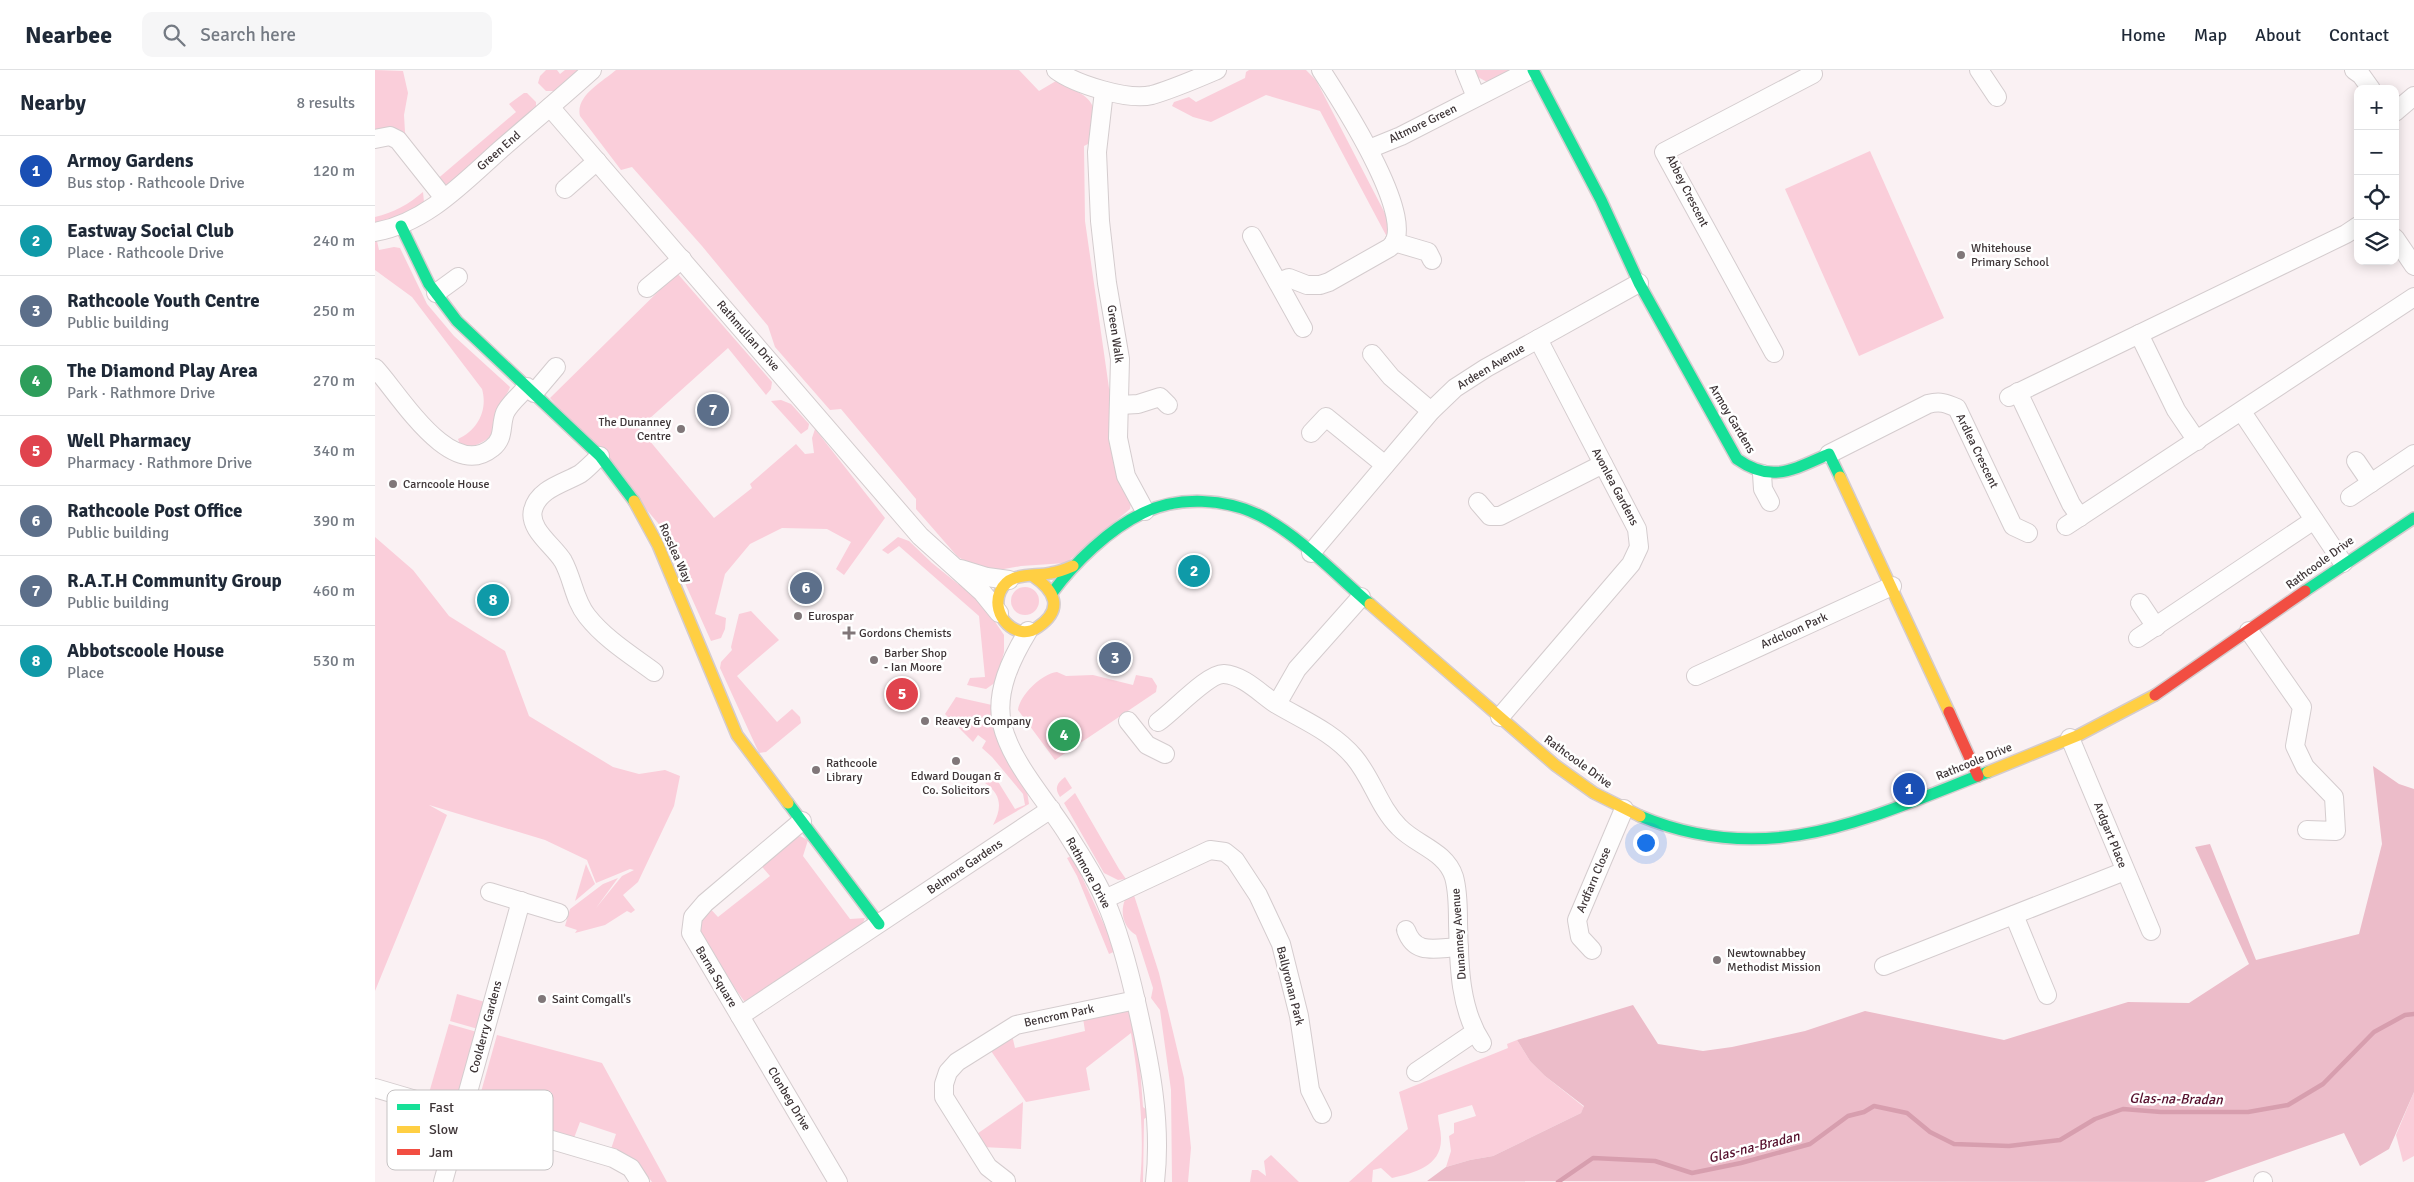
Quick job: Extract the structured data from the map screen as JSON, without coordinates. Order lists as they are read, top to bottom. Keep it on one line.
{"streets":{"street":["Altmore Green","Green End","Abbey Crescent","Green Walk","Rathmullan Drive","Ardeen Avenue","Armoy Gardens","Ardlea Crescent","Avonlea Gardens","Rosslea Way","Rathcoole Drive","Ardcloon Park","Ardgart Place","Belmore Gardens","Rathmore Drive","Ardfarn Close","Dunanney Avenue","Barna Square","Ballyronan Park","Bencrom Park","Coolderry Gardens","Clonbeg Drive"]},"crossings":[["Altmore Green","Armoy Gardens"],["Green End","Rathmullan Drive"],["Green End","Rosslea Way"],["Green Walk","Rathcoole Drive"],["Rathmullan Drive","Rathcoole Drive"],["Rathmullan Drive","Rathmore Drive"],["Ardeen Avenue","Armoy Gardens"],["Ardeen Avenue","Avonlea Gardens"],["Ardeen Avenue","Rathcoole Drive"],["Avonlea Gardens","Rathcoole Drive"],["Rosslea Way","Belmore Gardens"],["Rosslea Way","Barna Square"],["Rathcoole Drive","Ardgart Place"],["Rathcoole Drive","Rathmore Drive"],["Rathcoole Drive","Ardfarn Close"],["Belmore Gardens","Rathmore Drive"],["Belmore Gardens","Barna Square"],["Rathmore Drive","Ballyronan Park"],["Rathmore Drive","Bencrom Park"],["Barna Square","Clonbeg Drive"]],"water":["Glas-na-Bradan"],"places":{"other":["Whitehouse Primary School","The Dunanney Centre","Carncoole House","Eurospar","Barber Shop - Ian Moore","Reavey & Company","Edward Dougan & Co. Solicitors","Rathcoole Library","Newtownabbey Methodist Mission","Saint Comgall's"],"health":["Gordons Chemists"]},"legend":["Fast","Slow","Jam"],"page":{"header":"Nearbee","search":"Search here","nav":["Home","Map","About","Contact"],"heading":["Nearby","8 results"],"map_buttons":["+","−"],"list":[{"mark":"1","name":"Armoy Gardens","note":"Bus stop · Rathcoole Drive","value":"120 m"},{"mark":"2","name":"Eastway Social Club","note":"Place · Rathcoole Drive","value":"240 m"},{"mark":"3","name":"Rathcoole Youth Centre","note":"Public building","value":"250 m"},{"mark":"4","name":"The Diamond Play Area","note":"Park · Rathmore Drive","value":"270 m"},{"mark":"5","name":"Well Pharmacy","note":"Pharmacy · Rathmore Drive","value":"340 m"},{"mark":"6","name":"Rathcoole Post Office","note":"Public building","value":"390 m"},{"mark":"7","name":"R.A.T.H Community Group","note":"Public building","value":"460 m"},{"mark":"8","name":"Abbotscoole House","note":"Place","value":"530 m"}],"pins":["7","2","6","8","3","5","4","1"]}}
